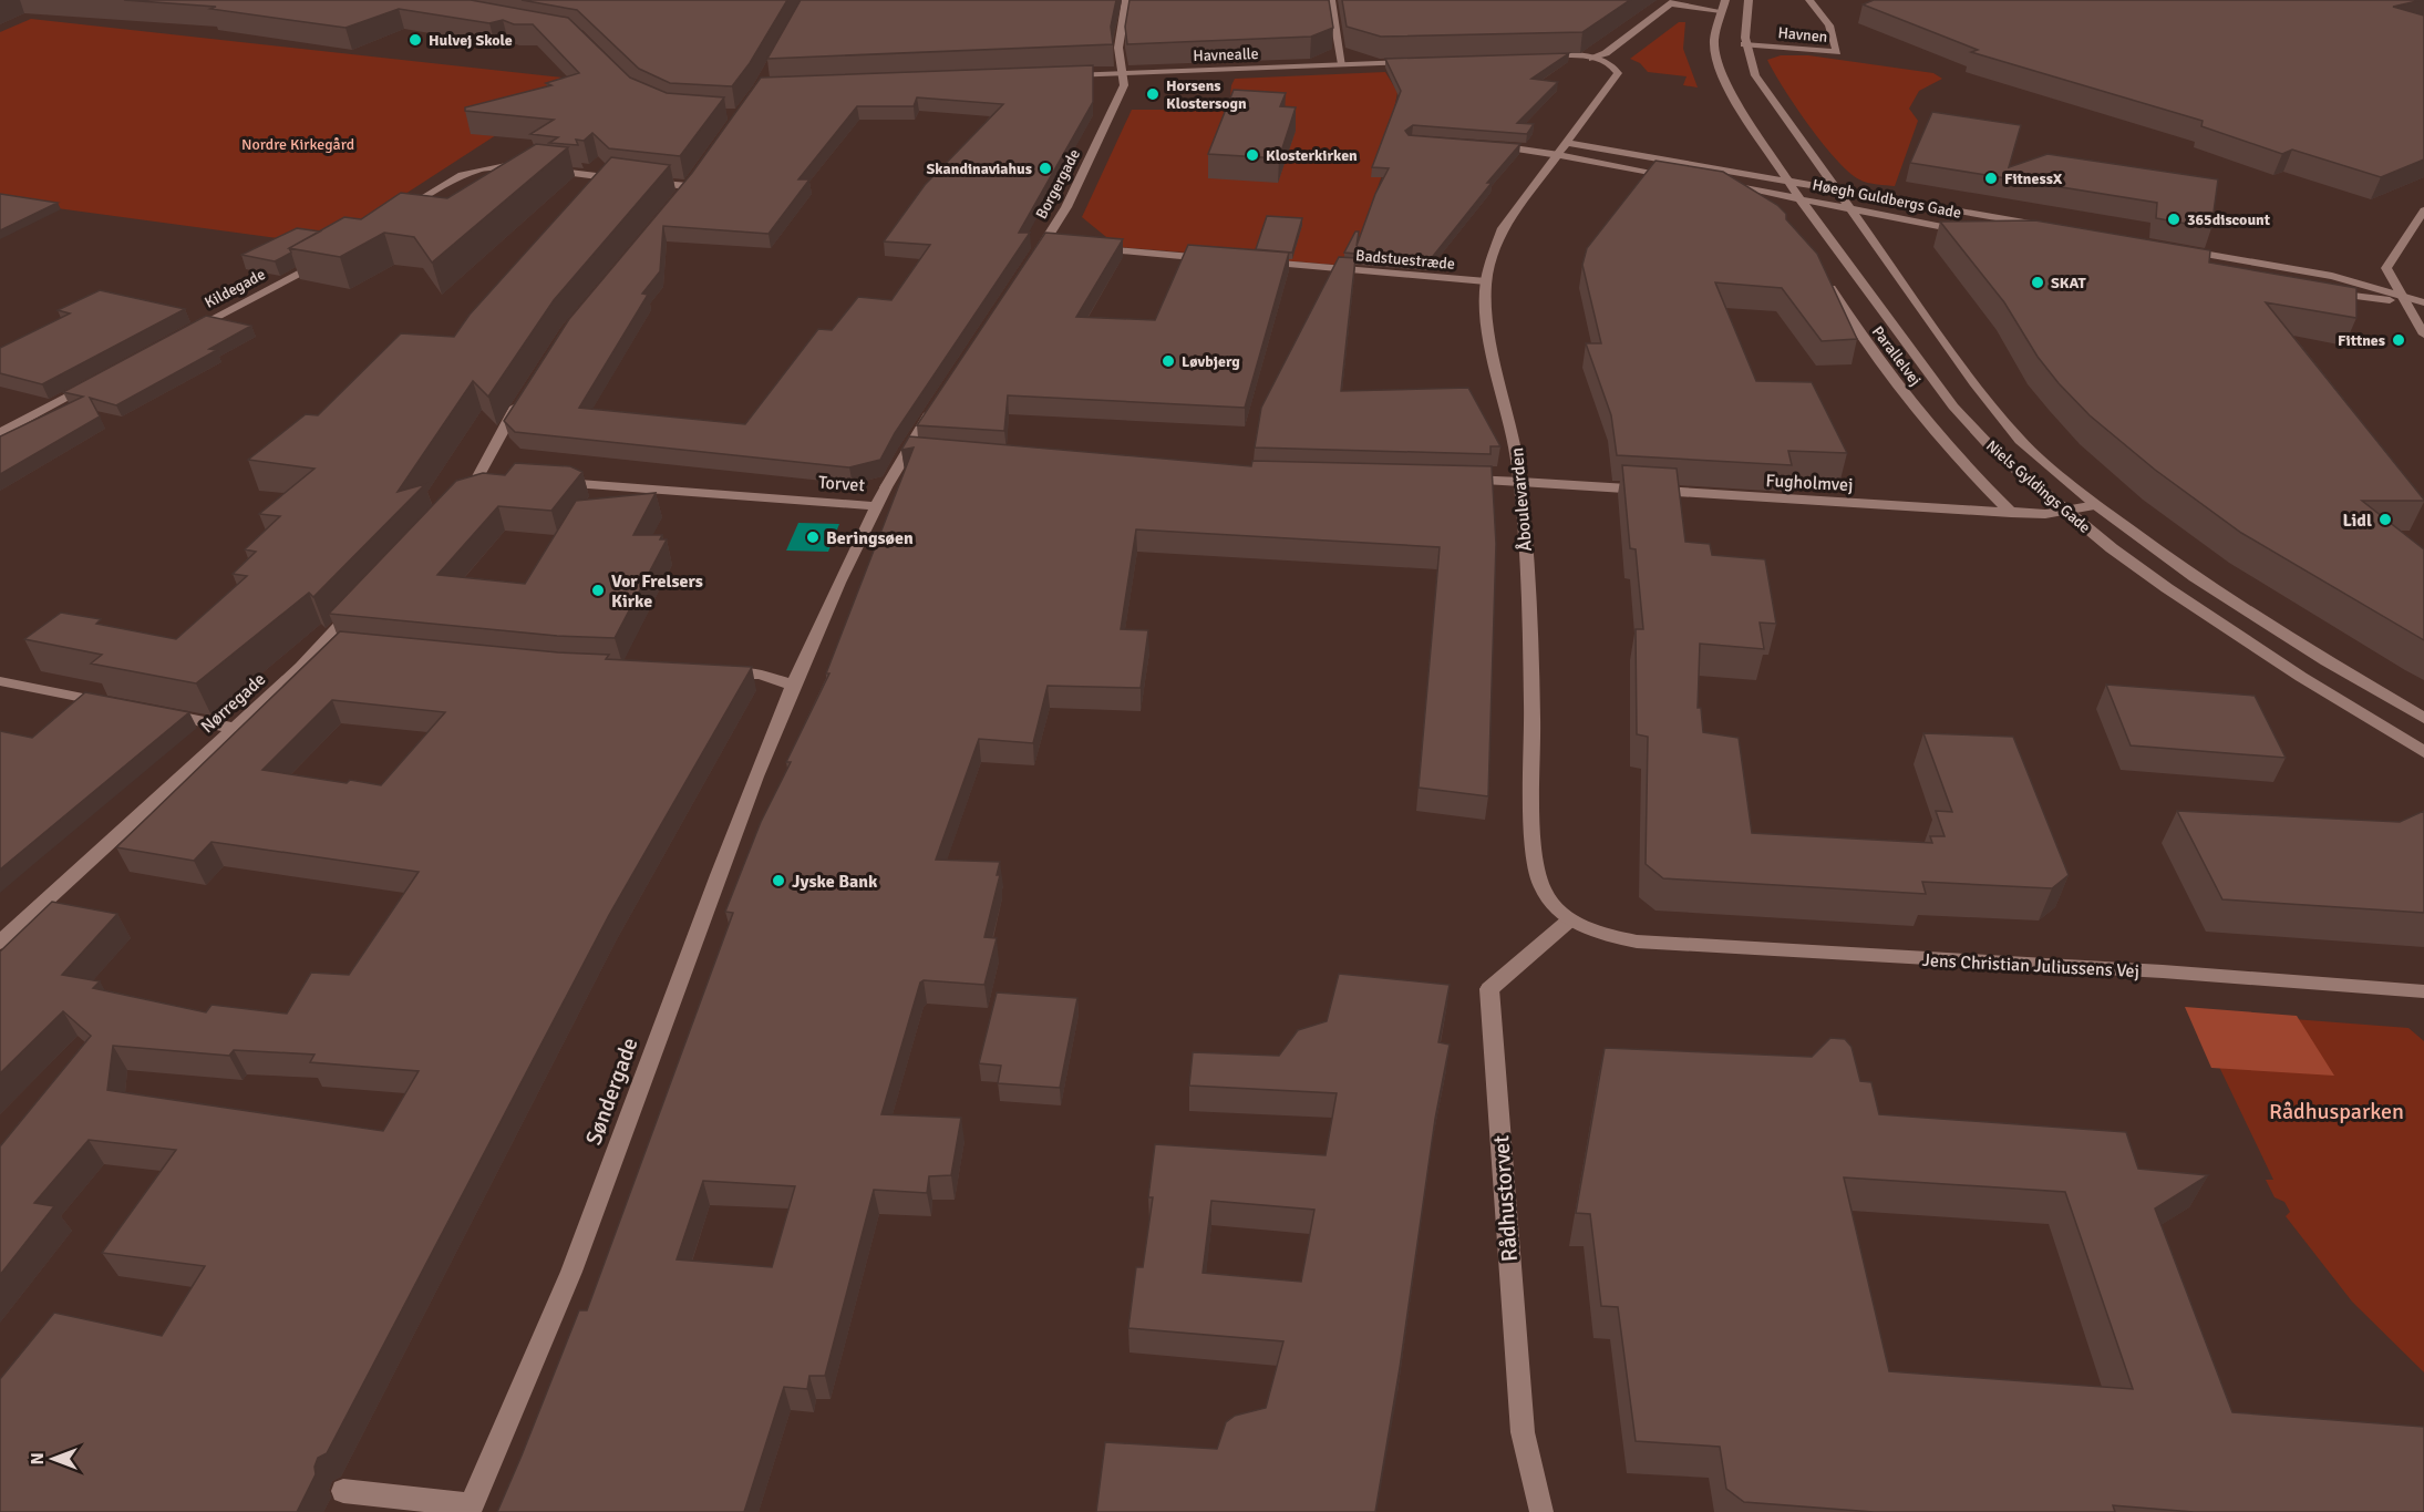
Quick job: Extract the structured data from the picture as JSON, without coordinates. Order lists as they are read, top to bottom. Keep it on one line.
{"streets":{"street":["Havnen","Havnealle","Borgergade","Høegh Guldbergs Gade","Badstuestræde","Kildegade","Parallelvej","Fugholmvej","Torvet","Niels Gyldings Gade","Åboulevarden","Nørregade","Jens Christian Juliussens Vej","Søndergade","Rådhustorvet"]},"crossings":[["Havnen","Niels Gyldings Gade"],["Havnealle","Borgergade"],["Høegh Guldbergs Gade","Niels Gyldings Gade"],["Høegh Guldbergs Gade","Åboulevarden"],["Badstuestræde","Åboulevarden"],["Parallelvej","Fugholmvej"],["Fugholmvej","Niels Gyldings Gade"],["Fugholmvej","Åboulevarden"],["Torvet","Søndergade"],["Åboulevarden","Jens Christian Juliussens Vej"],["Åboulevarden","Rådhustorvet"]],"parks":["Nordre Kirkegård","Rådhusparken"],"places":["Hulvej Skole","Horsens Klostersogn","Klosterkirken","Skandinaviahus","FitnessX","365discount","SKAT","Fittnes","Løvbjerg","Lidl","Beringsøen","Vor Frelsers Kirke","Jyske Bank"],"north":"left"}
